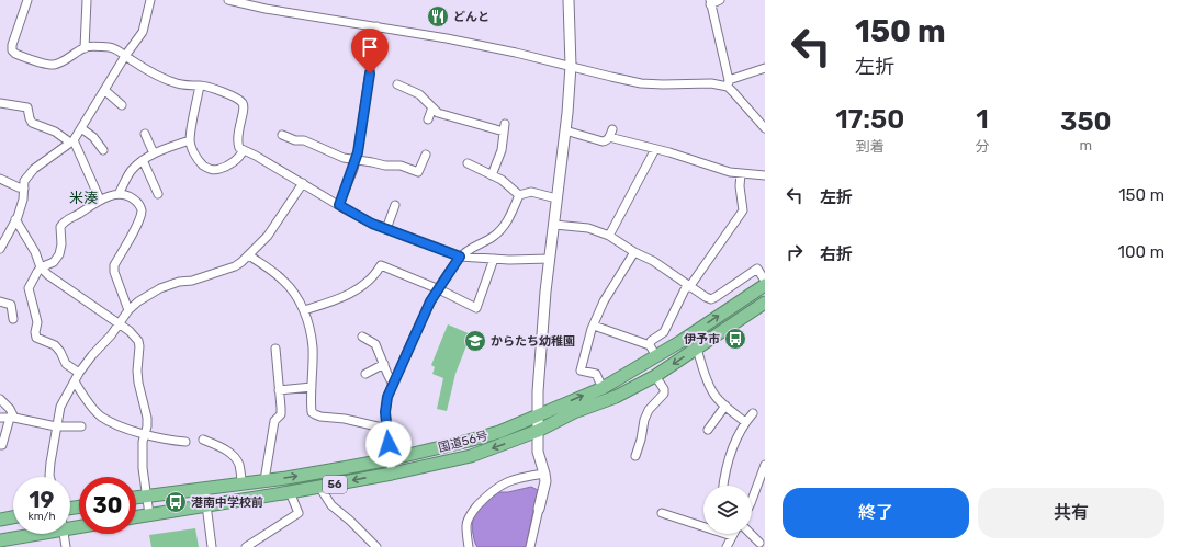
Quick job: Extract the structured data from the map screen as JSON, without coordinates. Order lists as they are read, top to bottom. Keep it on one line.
{"streets":{"highway":["国道56号","56"]},"districts":["米湊"],"places":{"restaurant":["どんと"],"bus stop":["伊予市","港南中学校前"],"school or university":["からたち幼稚園"]},"page":{"turn":["150 m","左折"],"eta":["17:50","到着","1","分","350","m"],"list":[{"name":"左折","value":"150 m"},{"name":"右折","value":"100 m"}],"speed":"19 km/h","limit":"30","buttons":["終了","共有"]}}
